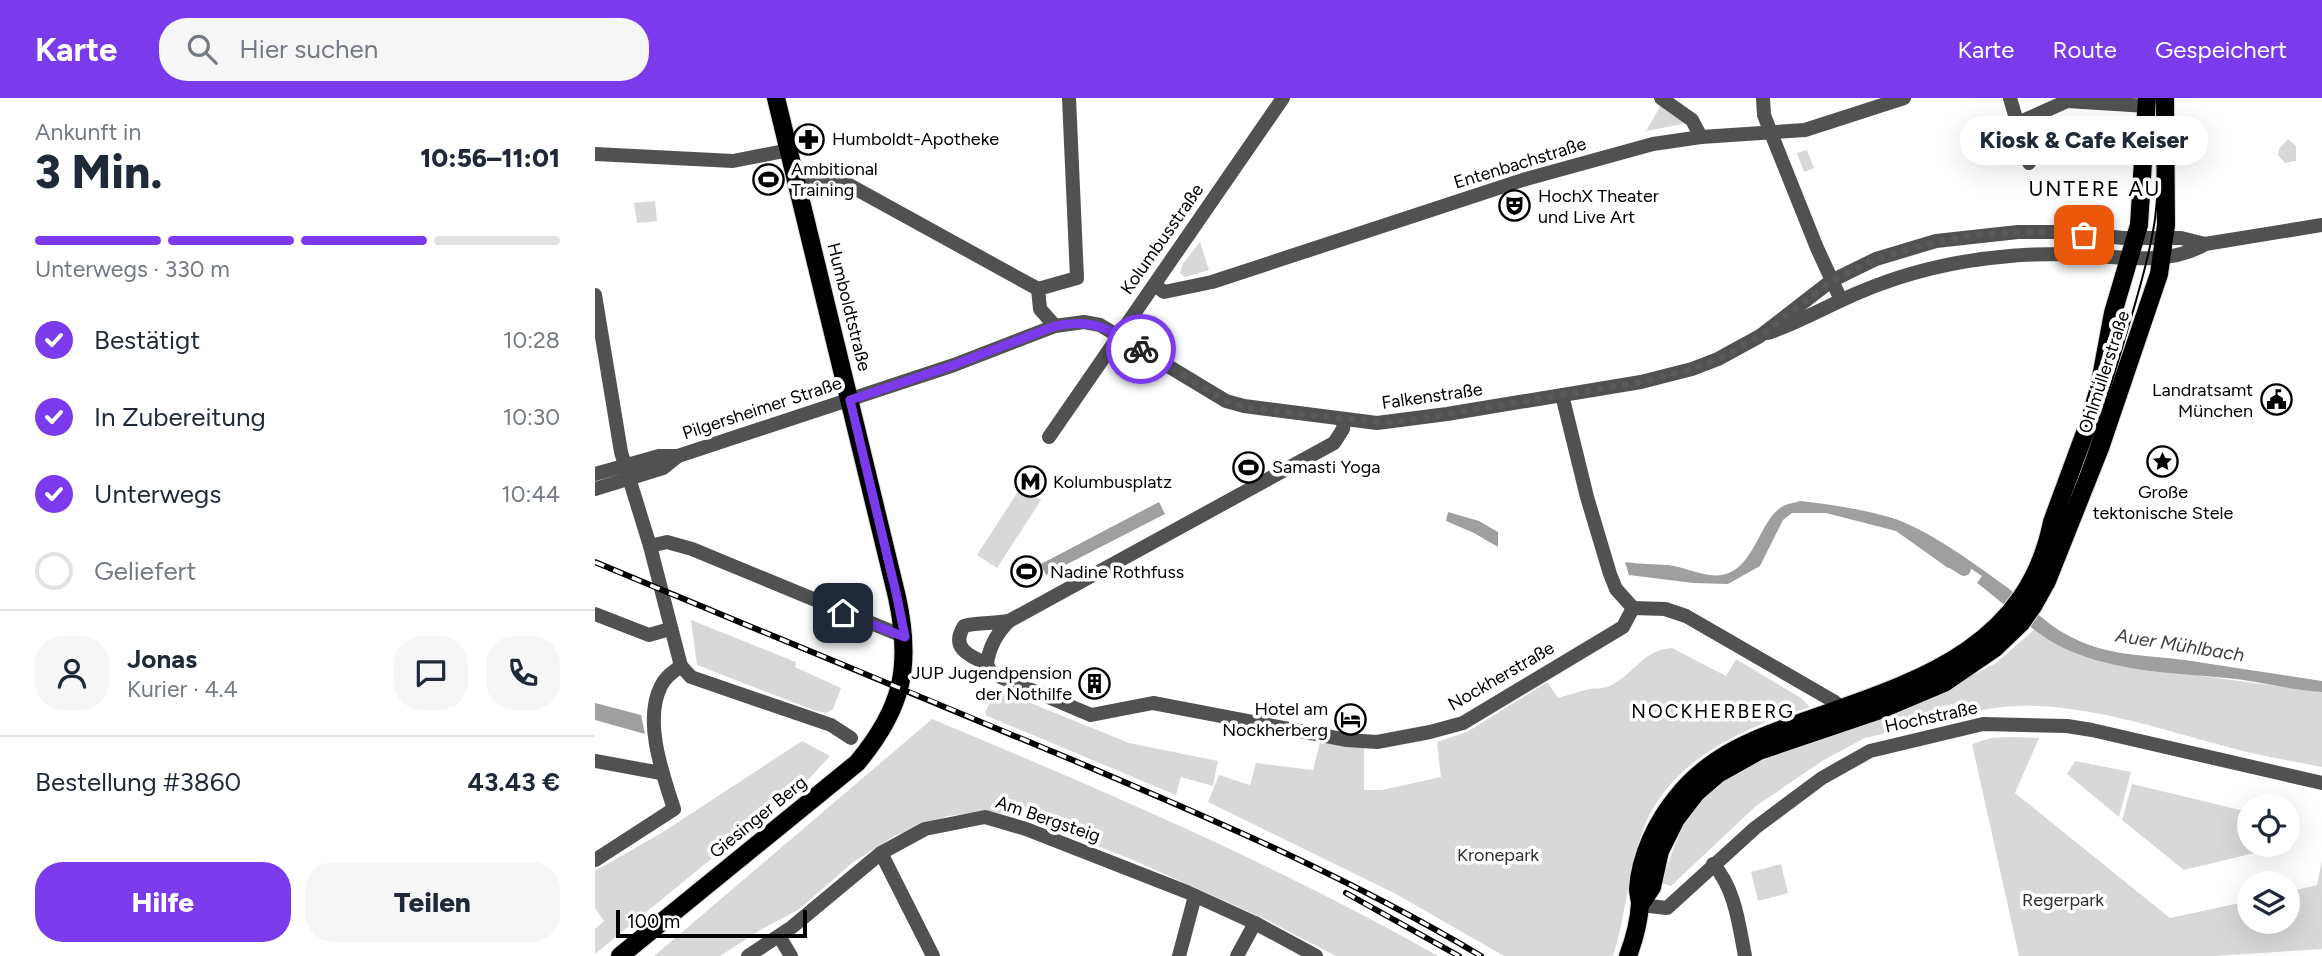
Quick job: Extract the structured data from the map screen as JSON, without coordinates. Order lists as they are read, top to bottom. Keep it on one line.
{"streets":{"main road":["Humboldtstraße","Ohlmüllerstraße","Giesinger Berg"],"street":["Entenbachstraße","Kolumbusstraße","Falkenstraße","Pilgersheimer Straße","Nockherstraße","Hochstraße","Am Bergsteig"]},"crossings":[["Entenbachstraße","Kolumbusstraße"],["Kolumbusstraße","Falkenstraße"],["Kolumbusstraße","Pilgersheimer Straße"],["Humboldtstraße","Pilgersheimer Straße"],["Humboldtstraße","Giesinger Berg"],["Ohlmüllerstraße","Falkenstraße"],["Ohlmüllerstraße","Hochstraße"],["Falkenstraße","Pilgersheimer Straße"]],"districts":["UNTERE AU","NOCKHERBERG"],"water":["Auer Mühlbach"],"parks":["Kronepark","Regerpark"],"places":{"pharmacy":["Humboldt-Apotheke"],"sports":["Ambitional Training","Samasti Yoga","Nadine Rothfuss"],"theatre":["HochX Theater und Live Art"],"other":["Kiosk & Cafe Keiser"],"public building":["Landratsamt München"],"place":["Große tektonische Stele"],"metro station":["Kolumbusplatz"],"building":["JUP Jugendpension der Nothilfe"],"hotel":["Hotel am Nockherberg"]},"scale_bar":"100 m","page":{"header":"Karte","search":"Hier suchen","nav":["Karte","Route","Gespeichert"],"heading":["3 Min.","Ankunft in","10:56–11:01"],"panel":["Jonas","Kurier · 4.4","Bestellung #3860","43.43 €"],"bubble":"Kiosk & Cafe Keiser","bar":"Unterwegs · 330 m","list":[["Bestätigt","10:28"],["In Zubereitung","10:30"],["Unterwegs","10:44"],"Geliefert"],"buttons":["Hilfe","Teilen"],"scale":"100 m"}}
